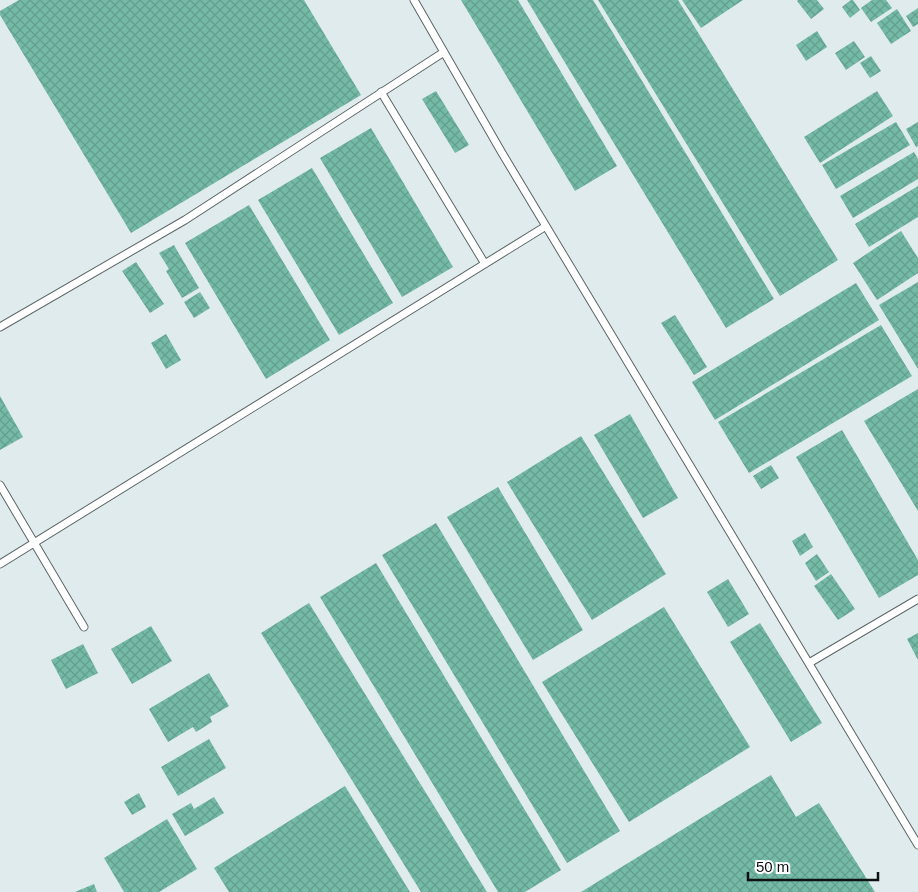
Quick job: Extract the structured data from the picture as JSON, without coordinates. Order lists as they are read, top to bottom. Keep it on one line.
{"scale_bar":"50 m"}
